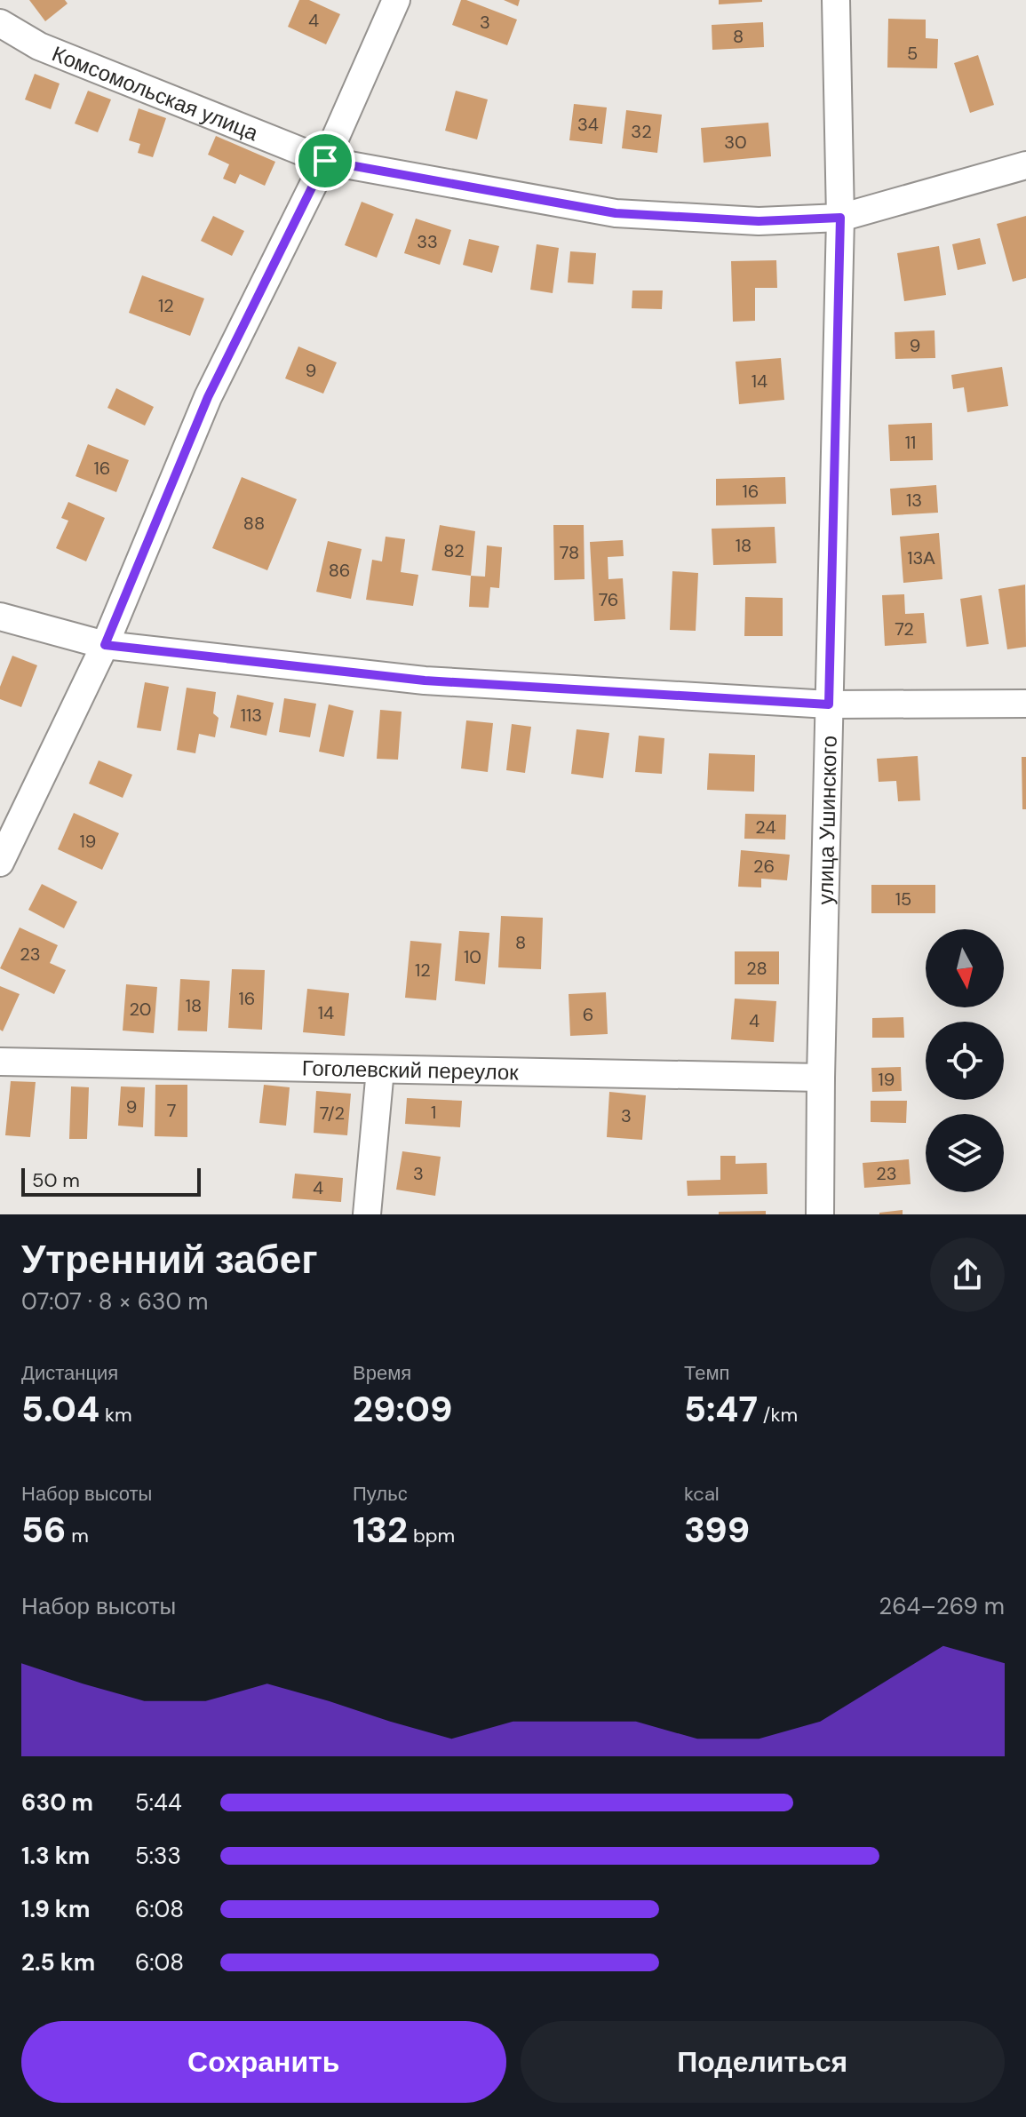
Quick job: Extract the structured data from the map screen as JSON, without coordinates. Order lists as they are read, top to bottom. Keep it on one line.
{"streets":{"street":["Комсомольская улица","улица Ушинского","Гоголевский переулок"]},"crossings":[["Комсомольская улица","улица Ушинского"],["улица Ушинского","Гоголевский переулок"]],"house_numbers":["4","3","8","5","34","32","30","33","12","9","9","14","11","16","16","13","88","18","82","78","13А","86","76","72","113","24","19","26","15","8","23","10","28","12","16","18","20","14","6","4","19","9","7","1","7/2","3","3","23","4"],"scale_bar":"50 m","north":"bottom","page":{"scale":"50 m","heading":["Утренний забег","07:07 · 8 × 630 m"],"stats":[["Дистанция","5.04 km"],["Время","29:09"],["Темп","5:47 /km"],["Набор высоты","56 m"],["Пульс","132 bpm"],["kcal","399"]],"chart":["Набор высоты","264–269 m"],"list":[{"name":"630 m","note":"5:44"},{"name":"1.3 km","note":"5:33"},{"name":"1.9 km","note":"6:08"},{"name":"2.5 km","note":"6:08"}],"buttons":["Сохранить","Поделиться"]}}
